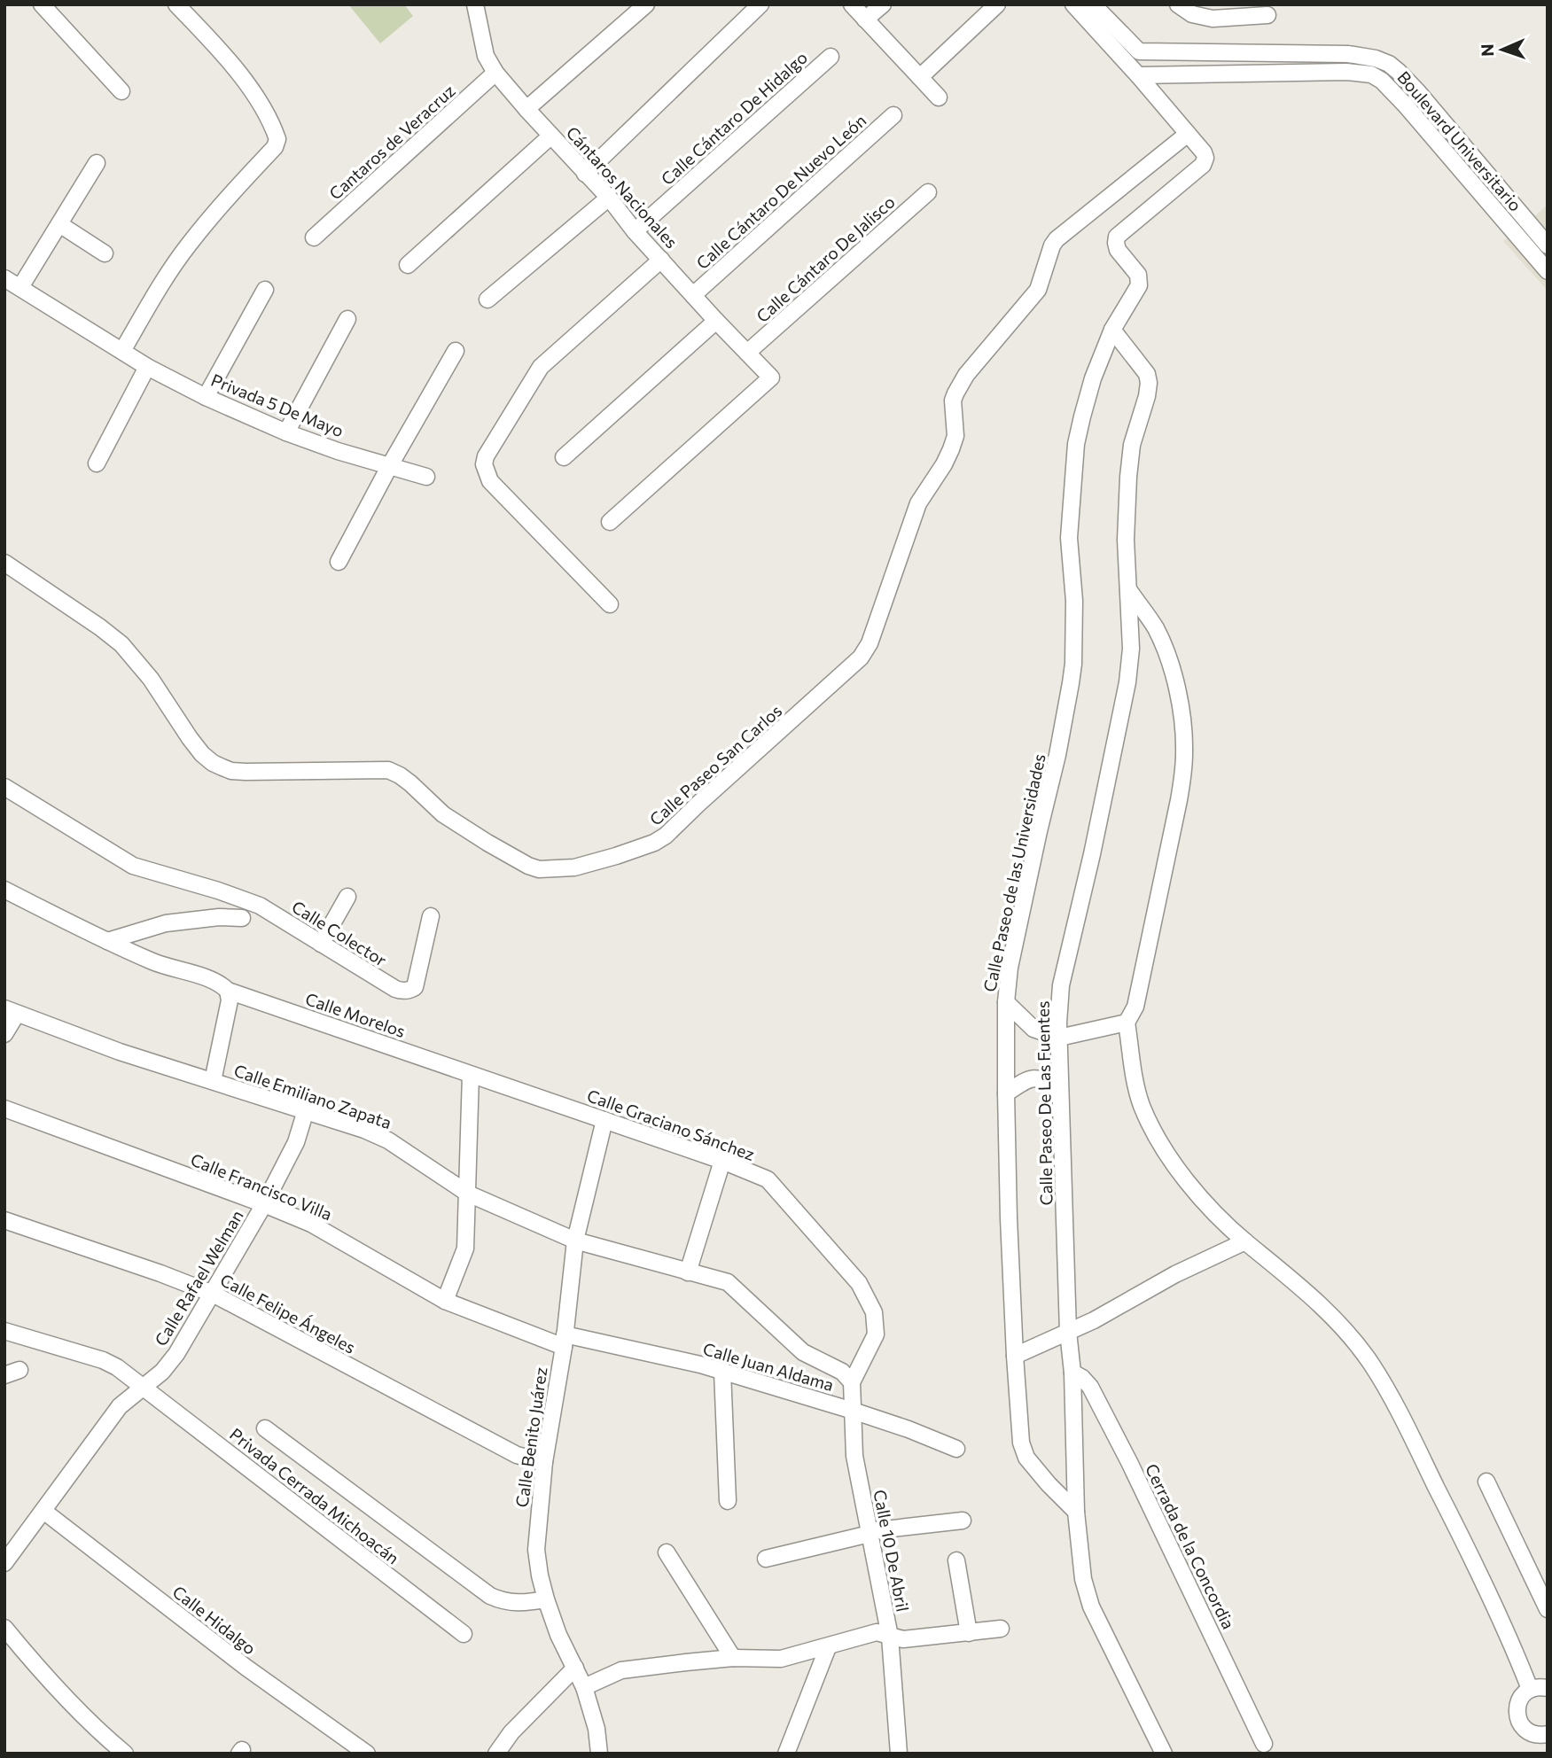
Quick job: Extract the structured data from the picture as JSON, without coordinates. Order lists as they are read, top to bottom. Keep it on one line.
{"streets":{"street":["Calle Cántaro De Hidalgo","Boulevard Universitario","Cantaros de Veracruz","Cántaros Nacionales","Calle Cántaro De Nuevo León","Calle Cántaro De Jalisco","Privada 5 De Mayo","Calle Paseo San Carlos","Calle Paseo de las Universidades","Calle Colector","Calle Morelos","Calle Emiliano Zapata","Calle Paseo De Las Fuentes","Calle Graciano Sánchez","Calle Francisco Villa","Calle Rafael Welman","Calle Felipe Ángeles","Calle Juan Aldama","Calle Benito Juárez","Privada Cerrada Michoacán","Cerrada de la Concordia","Calle 10 De Abril","Calle Hidalgo"]},"crossings":[["Calle Cántaro De Hidalgo","Cántaros Nacionales"],["Cantaros de Veracruz","Cántaros Nacionales"],["Cántaros Nacionales","Calle Cántaro De Nuevo León"],["Cántaros Nacionales","Calle Cántaro De Jalisco"],["Calle Paseo San Carlos","Calle Paseo de las Universidades"],["Calle Paseo de las Universidades","Calle Paseo De Las Fuentes"],["Calle Morelos","Calle Graciano Sánchez"],["Calle Emiliano Zapata","Calle Rafael Welman"],["Calle Emiliano Zapata","Calle Benito Juárez"],["Calle Emiliano Zapata","Calle 10 De Abril"],["Calle Paseo De Las Fuentes","Cerrada de la Concordia"],["Calle Graciano Sánchez","Calle Benito Juárez"],["Calle Graciano Sánchez","Calle 10 De Abril"],["Calle Francisco Villa","Calle Rafael Welman"],["Calle Francisco Villa","Calle Juan Aldama"],["Calle Francisco Villa","Calle Benito Juárez"],["Calle Rafael Welman","Calle Felipe Ángeles"],["Calle Rafael Welman","Privada Cerrada Michoacán"],["Calle Rafael Welman","Calle Hidalgo"],["Calle Felipe Ángeles","Calle Benito Juárez"],["Calle Juan Aldama","Calle Benito Juárez"],["Calle Juan Aldama","Calle 10 De Abril"],["Calle Benito Juárez","Calle 10 De Abril"]],"north":"left"}
